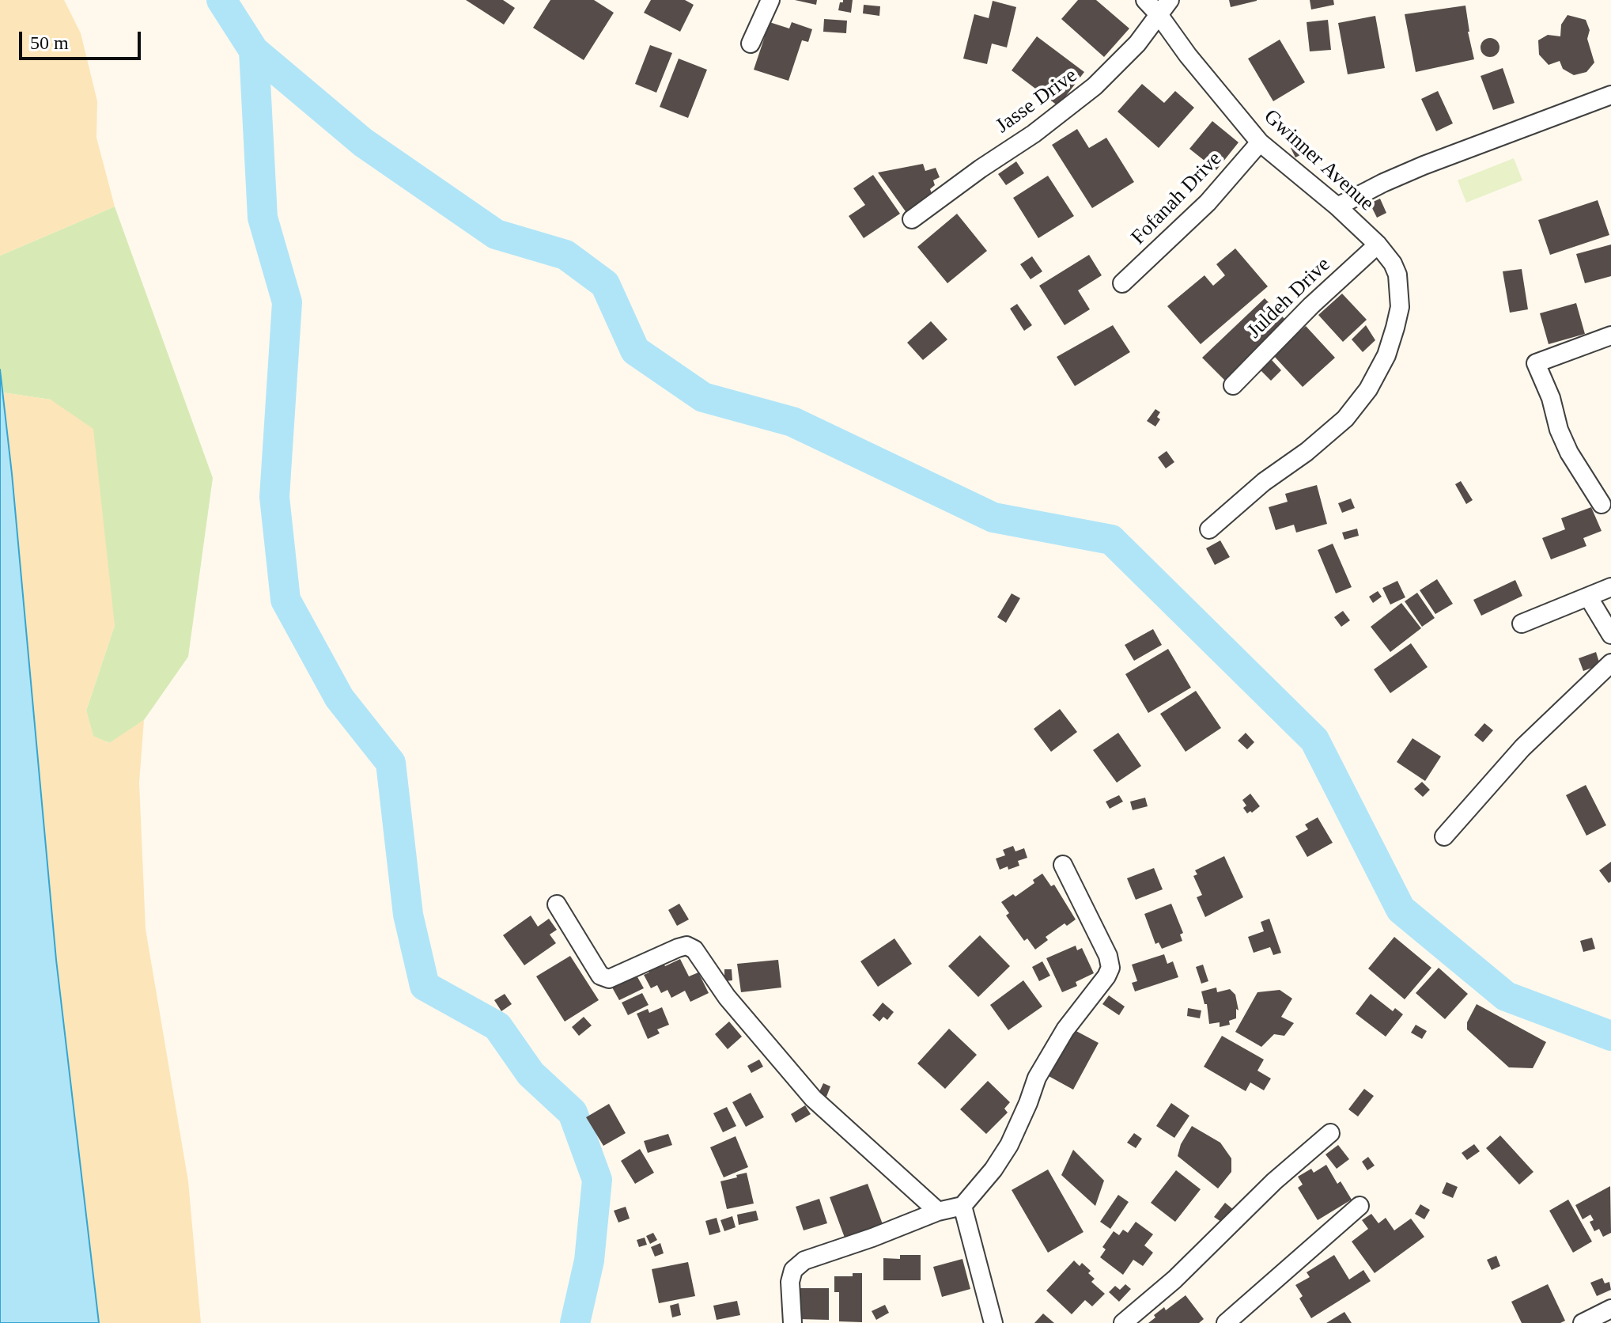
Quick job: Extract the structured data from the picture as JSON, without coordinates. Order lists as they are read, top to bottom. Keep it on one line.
{"streets":{"street":["Jasse Drive","Gwinner Avenue","Fofanah Drive","Juldeh Drive"]},"crossings":[["Jasse Drive","Gwinner Avenue"],["Gwinner Avenue","Fofanah Drive"],["Gwinner Avenue","Juldeh Drive"]],"scale_bar":"50 m"}
